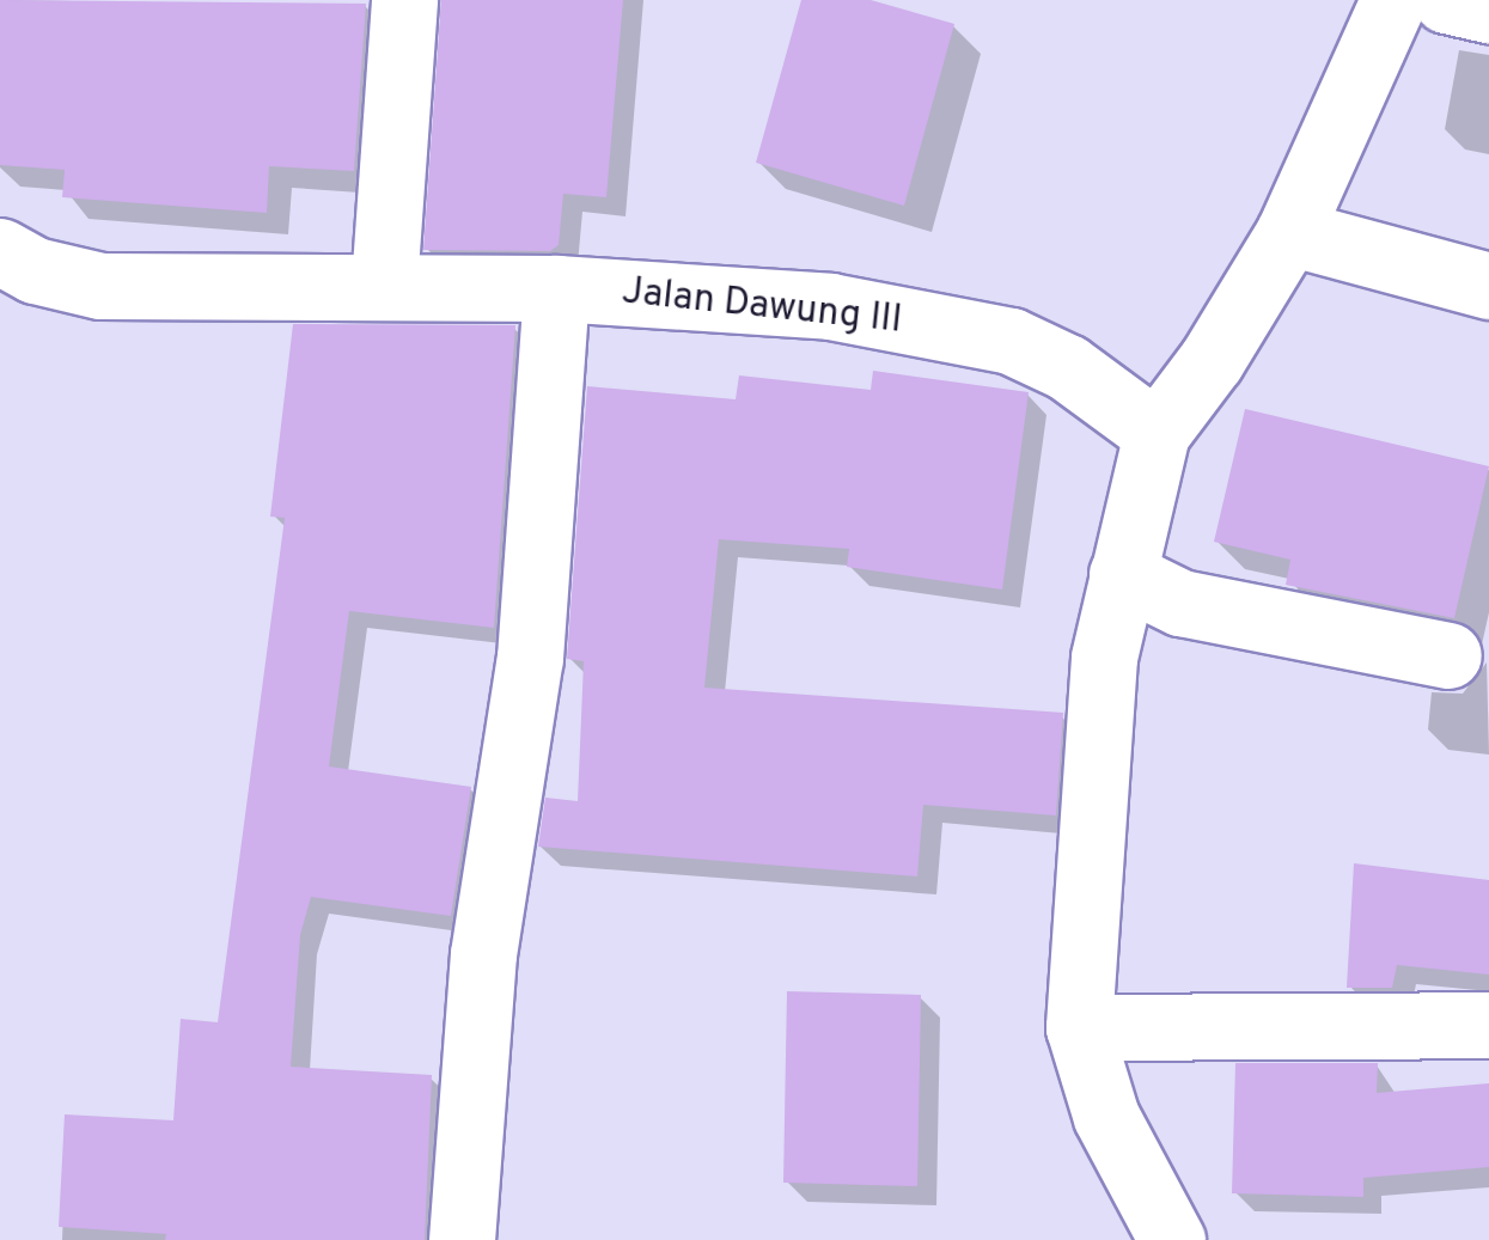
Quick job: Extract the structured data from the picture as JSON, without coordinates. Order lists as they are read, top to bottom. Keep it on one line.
{"streets":{"street":["Jalan Dawung III"]}}
